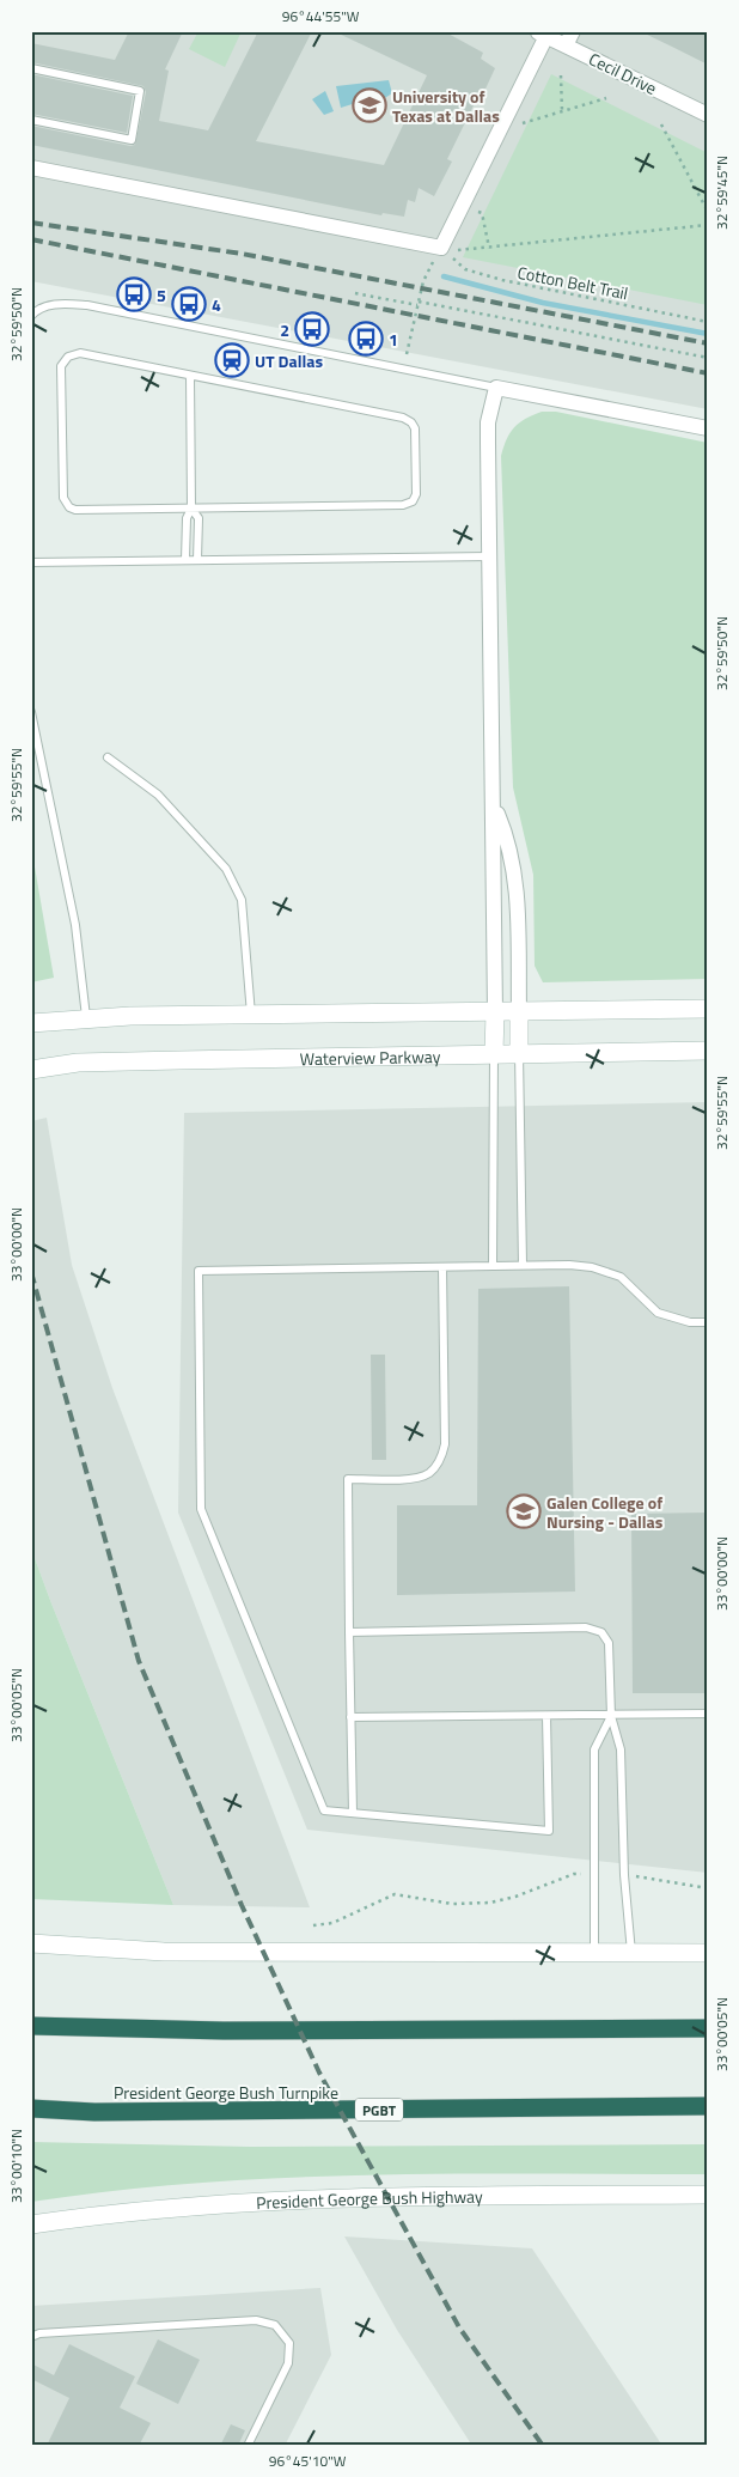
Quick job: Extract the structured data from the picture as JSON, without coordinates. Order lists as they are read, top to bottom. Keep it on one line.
{"streets":{"highway":["President George Bush Turnpike","PGBT"],"main road":["Waterview Parkway","President George Bush Highway"],"street":["Cecil Drive"],"path":["Cotton Belt Trail"]},"places":{"school or university":["University of Texas at Dallas","Galen College of Nursing - Dallas"],"bus stop":["5","4","2","1"],"station":["UT Dallas"]},"coordinates":["96°44'55\"W","32°59'45\"N","32°59'50\"N","32°59'55\"N","33°00'00\"N","33°00'05\"N","33°00'10\"N","96°45'10\"W"]}
